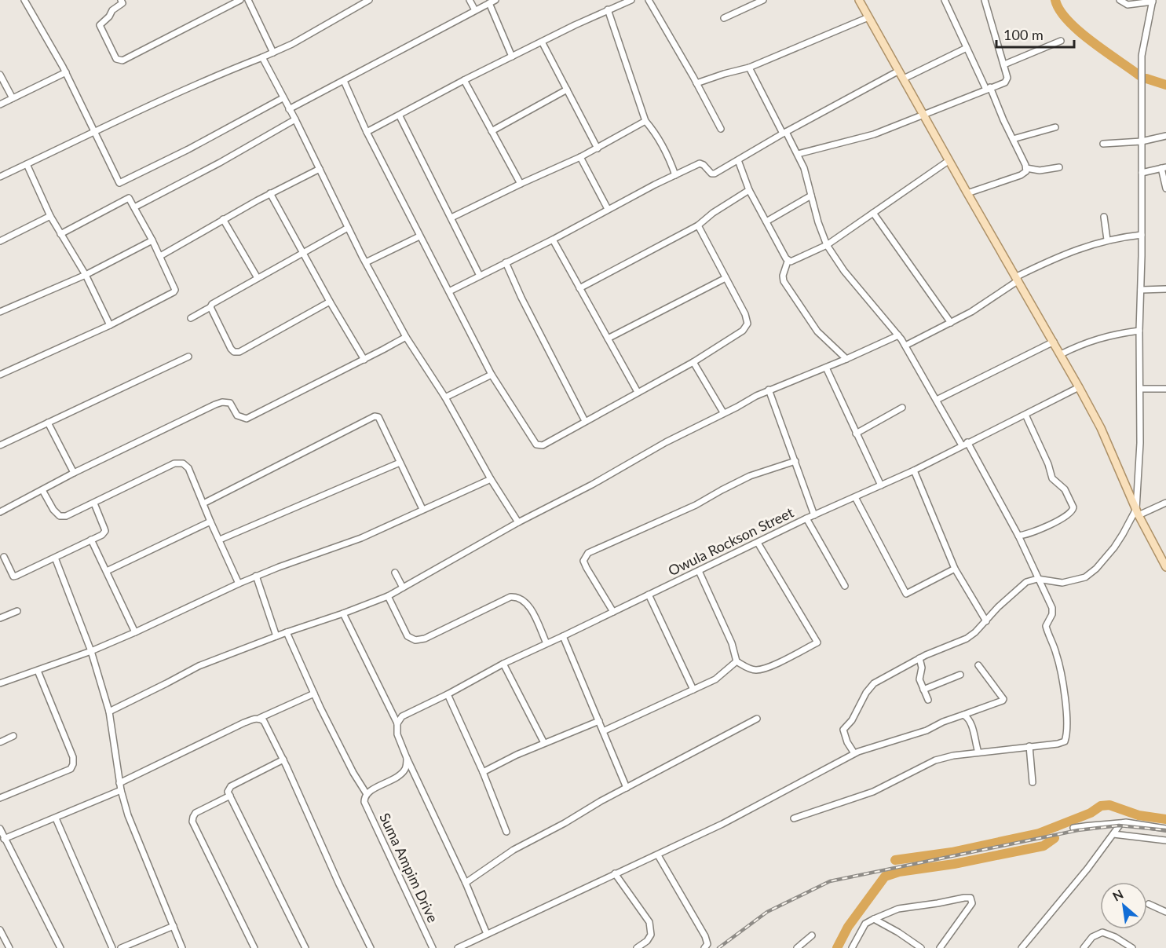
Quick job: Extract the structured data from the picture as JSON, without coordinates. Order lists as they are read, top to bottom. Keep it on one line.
{"streets":{"street":["Owula Rockson Street","Suma Ampim Drive"]},"scale_bar":"100 m","north":"top left"}
